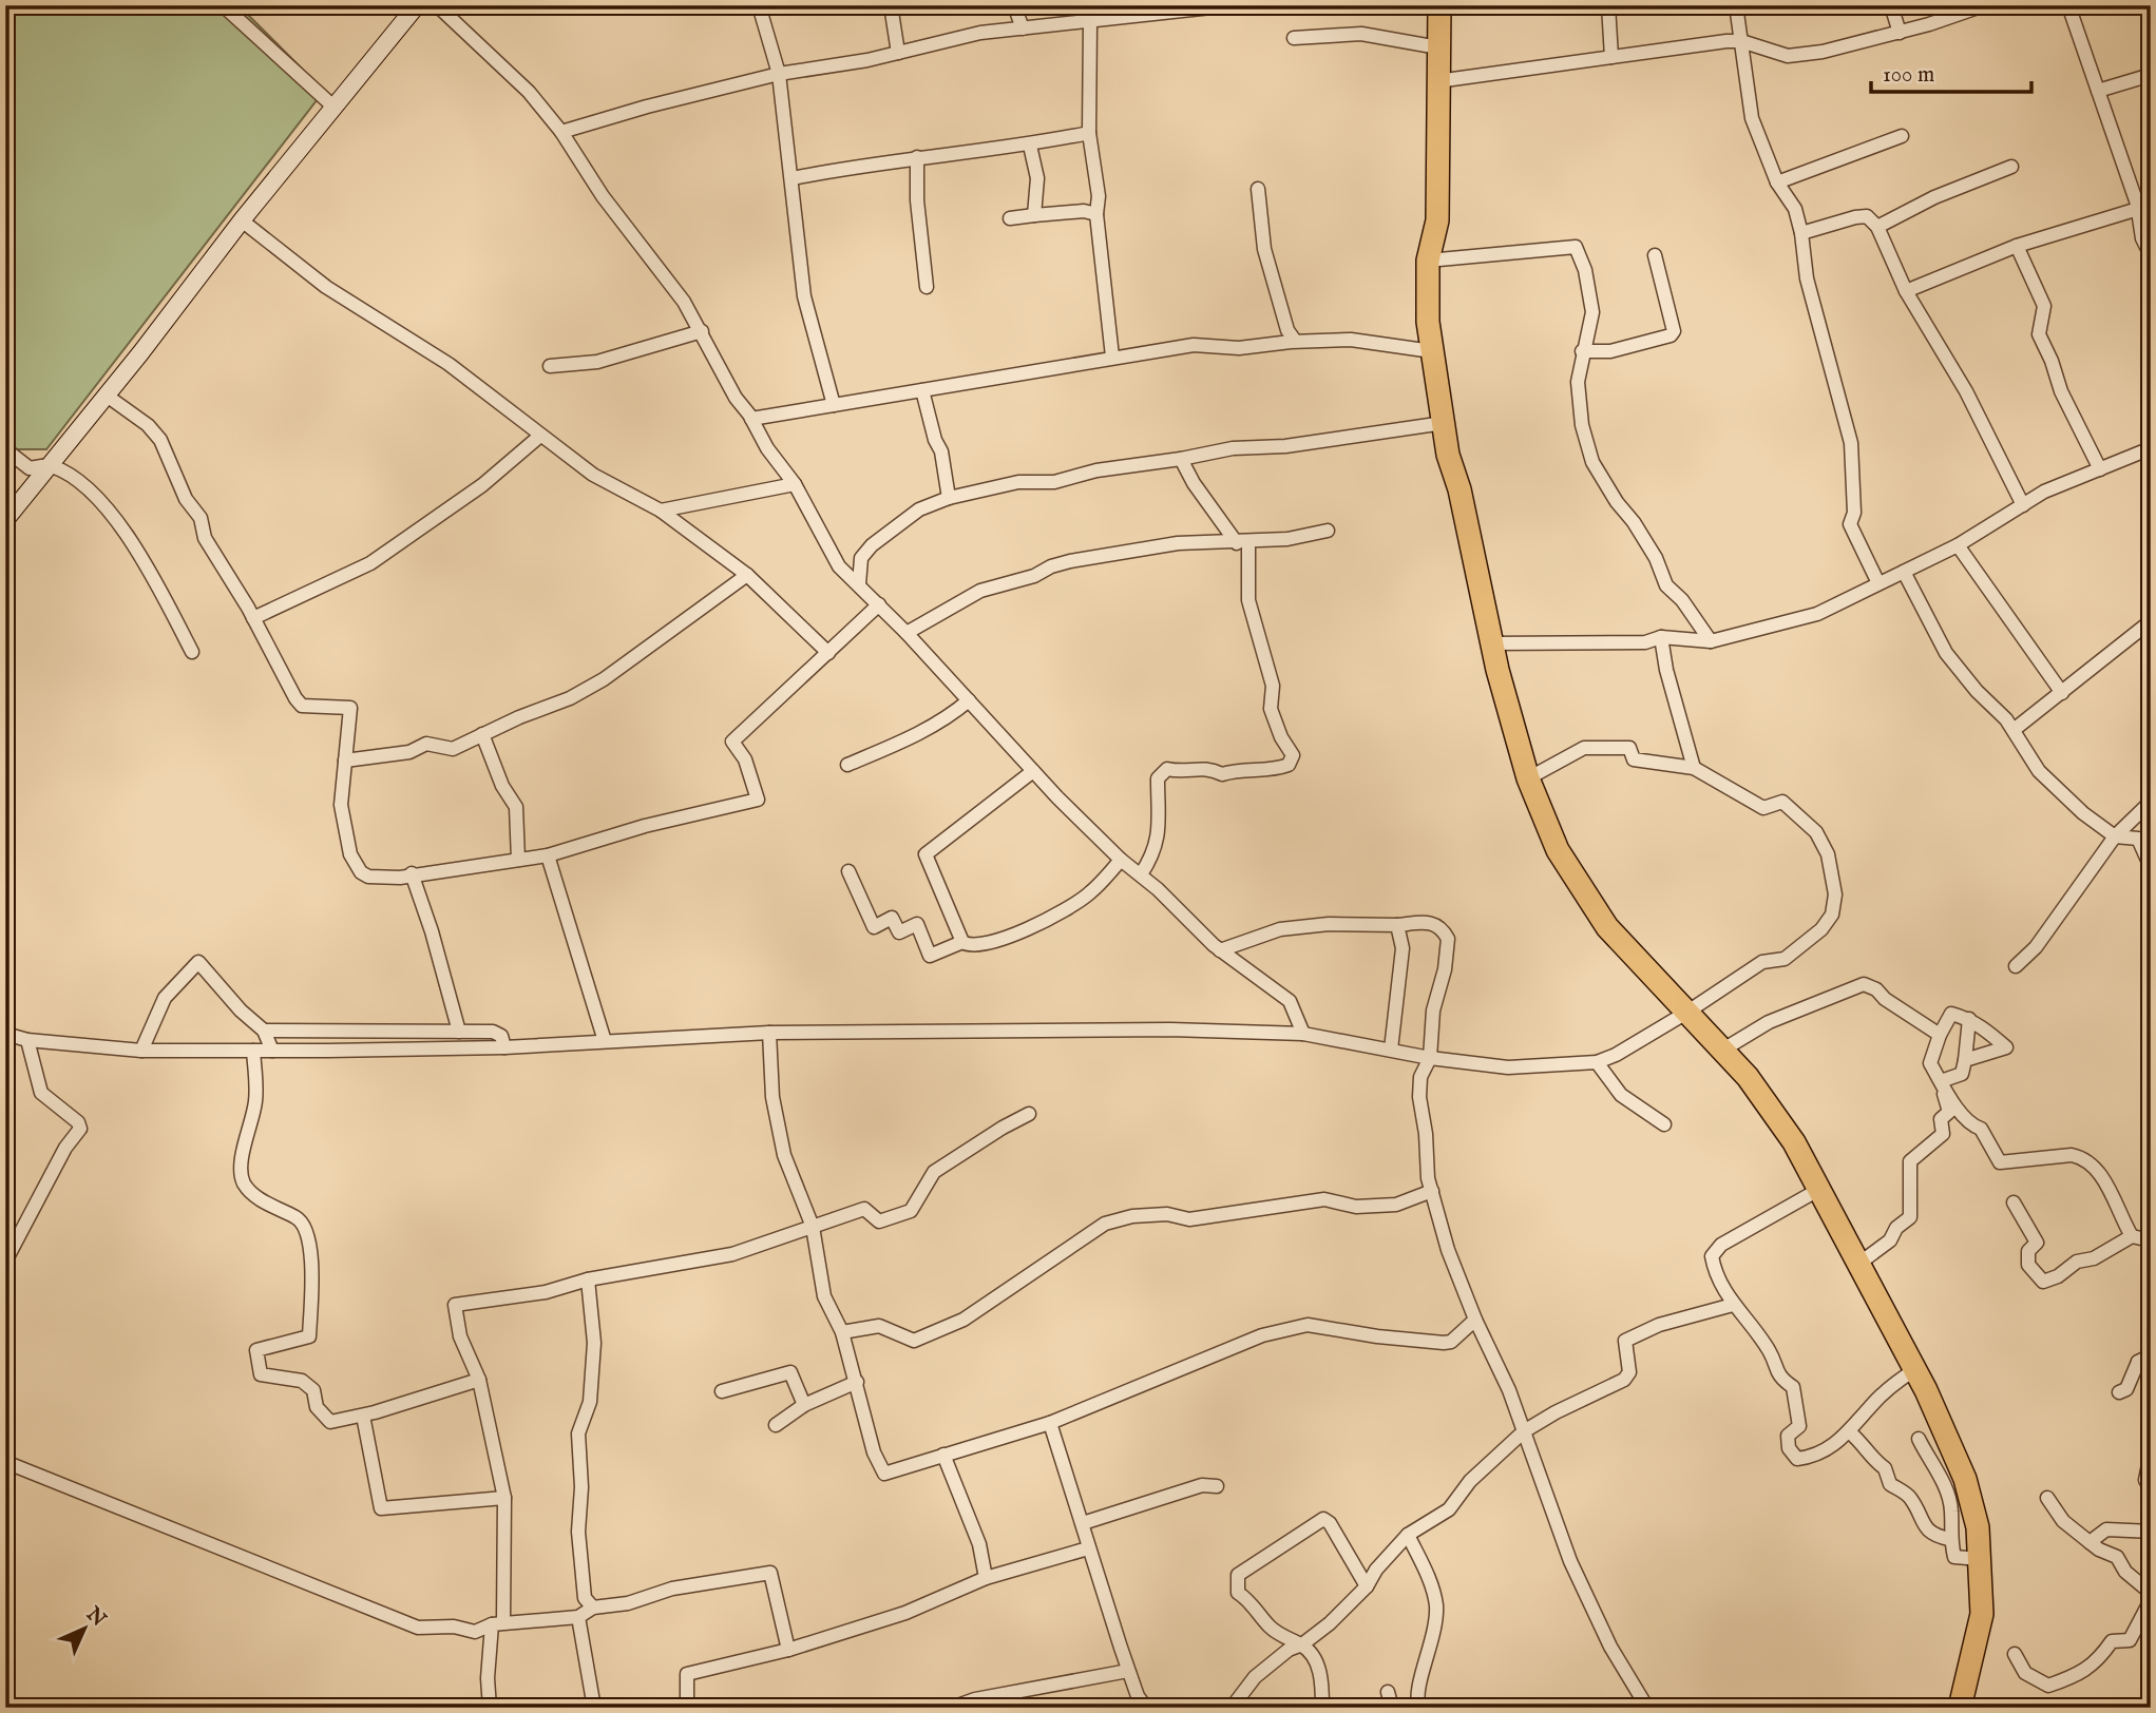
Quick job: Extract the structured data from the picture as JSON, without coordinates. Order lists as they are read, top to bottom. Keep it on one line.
{"scale_bar":"100 m","north":"top right"}
